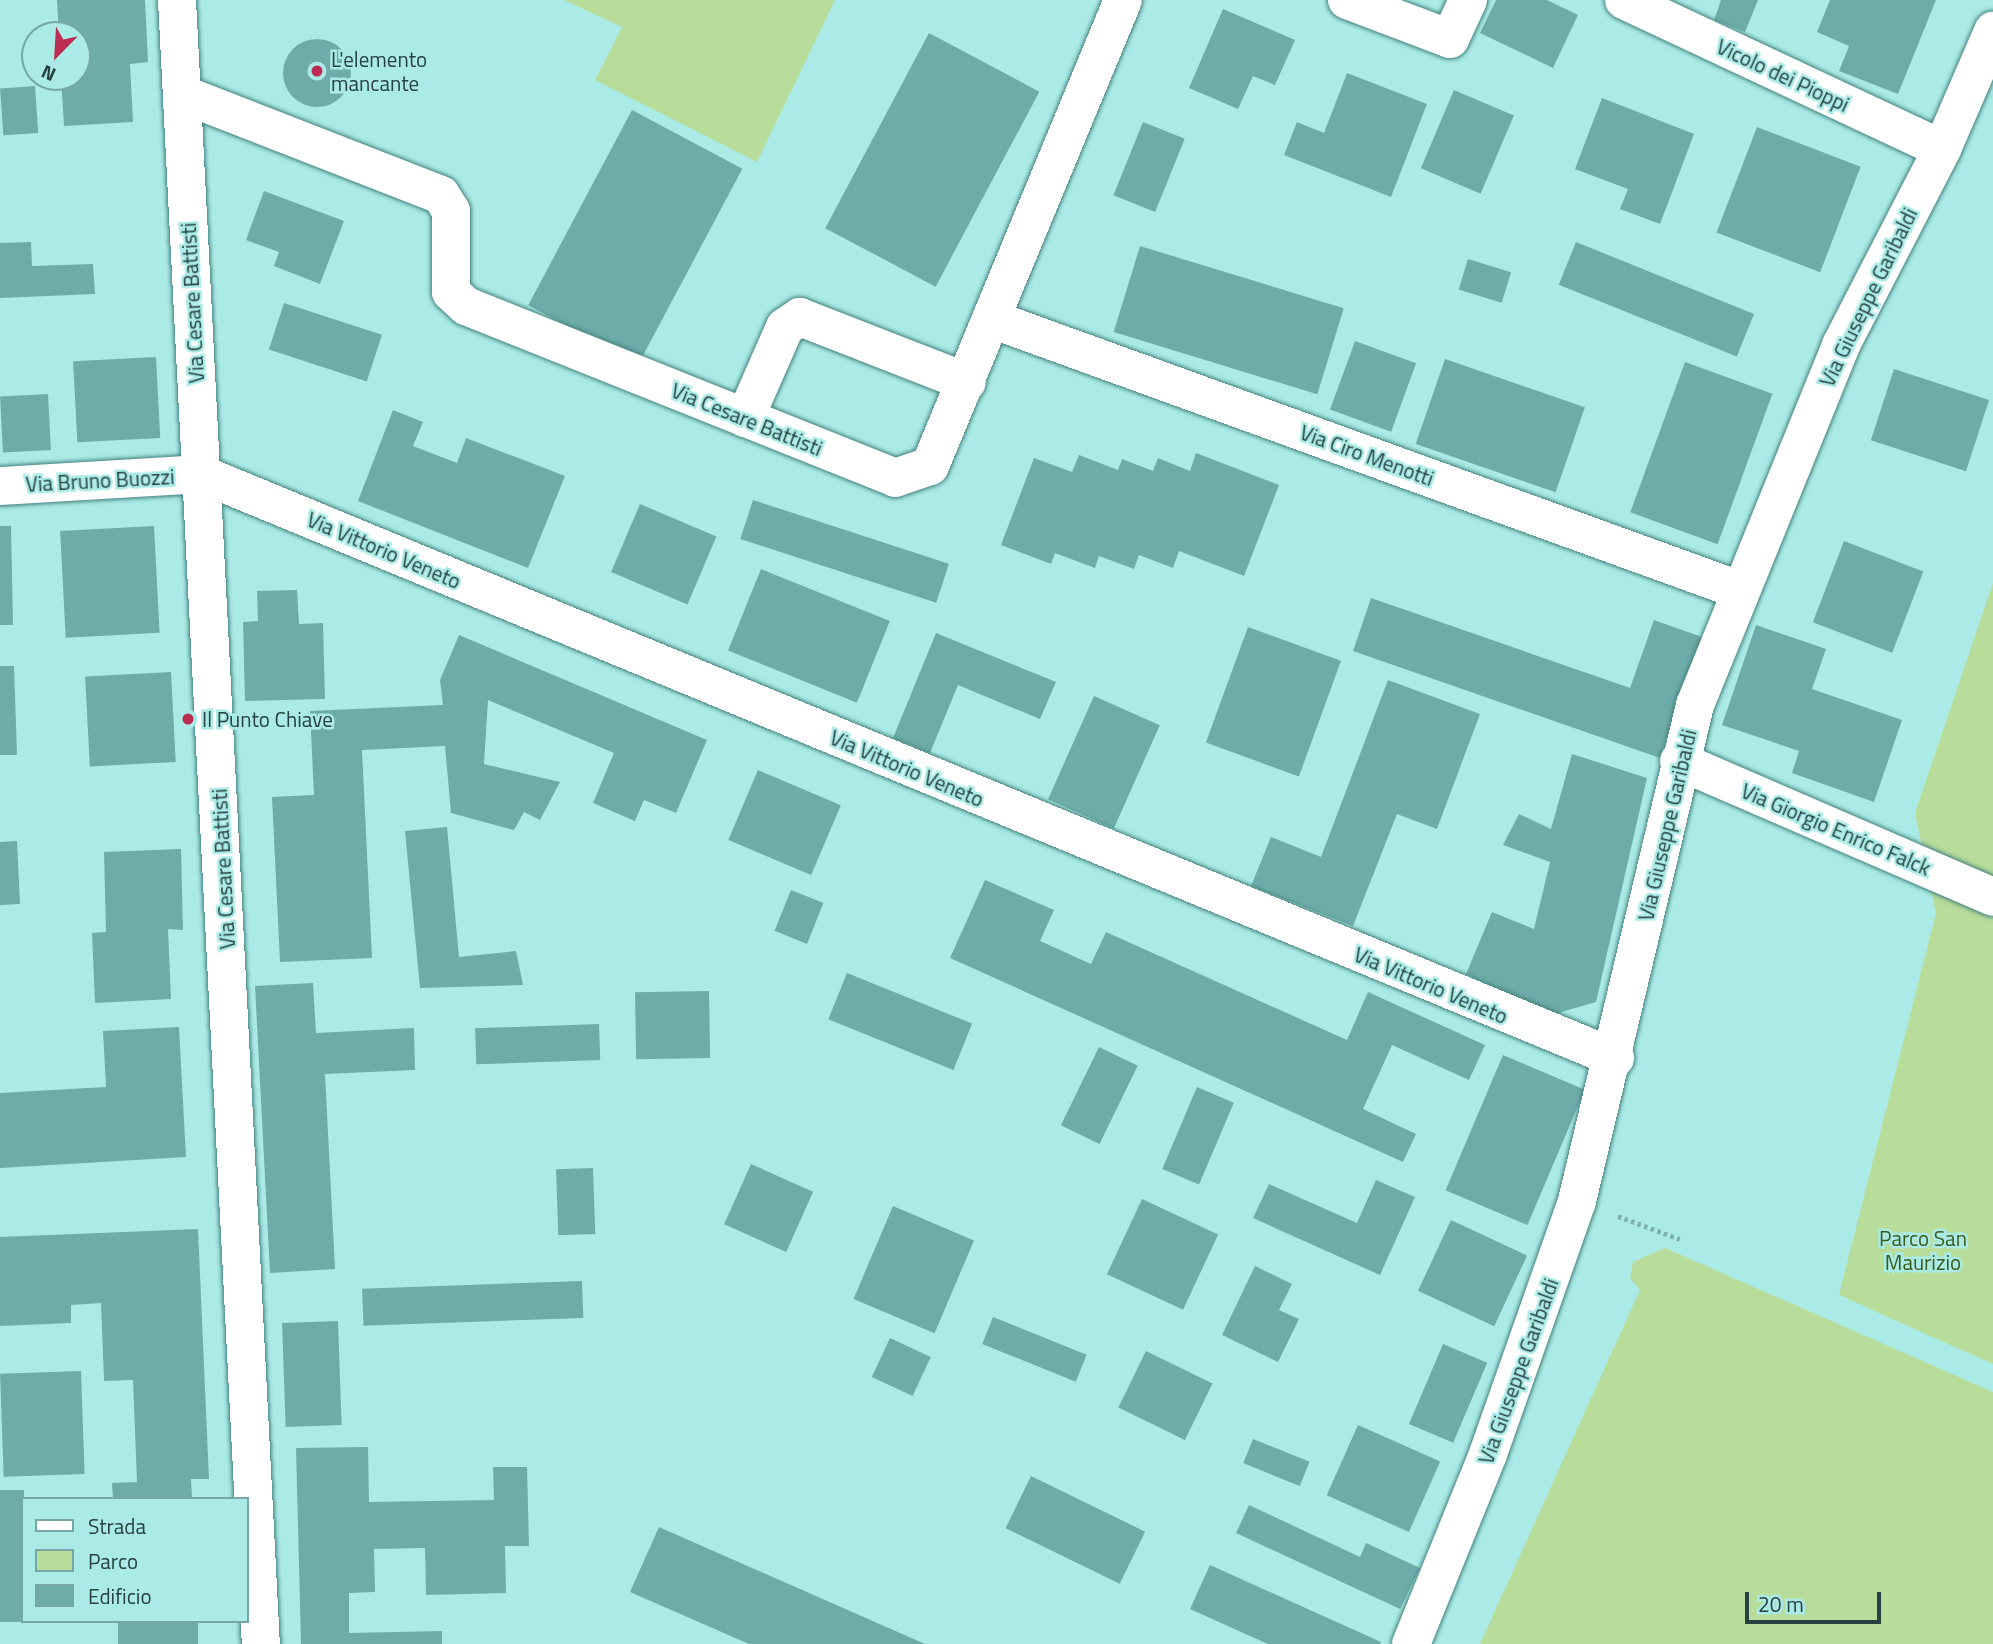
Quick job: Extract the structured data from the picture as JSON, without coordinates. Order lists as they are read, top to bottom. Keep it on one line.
{"streets":{"street":["Vicolo dei Pioppi","Via Giuseppe Garibaldi","Via Cesare Battisti","Via Ciro Menotti","Via Bruno Buozzi","Via Vittorio Veneto","Via Giorgio Enrico Falck"]},"crossings":[["Vicolo dei Pioppi","Via Giuseppe Garibaldi"],["Via Giuseppe Garibaldi","Via Ciro Menotti"],["Via Giuseppe Garibaldi","Via Vittorio Veneto"],["Via Giuseppe Garibaldi","Via Giorgio Enrico Falck"],["Via Cesare Battisti","Via Ciro Menotti"],["Via Cesare Battisti","Via Bruno Buozzi"],["Via Cesare Battisti","Via Vittorio Veneto"],["Via Bruno Buozzi","Via Vittorio Veneto"]],"parks":["Parco San Maurizio"],"places":["L'elemento mancante","Il Punto Chiave"],"legend":["Strada","Parco","Edificio"],"scale_bar":"20 m","north":"bottom left"}
